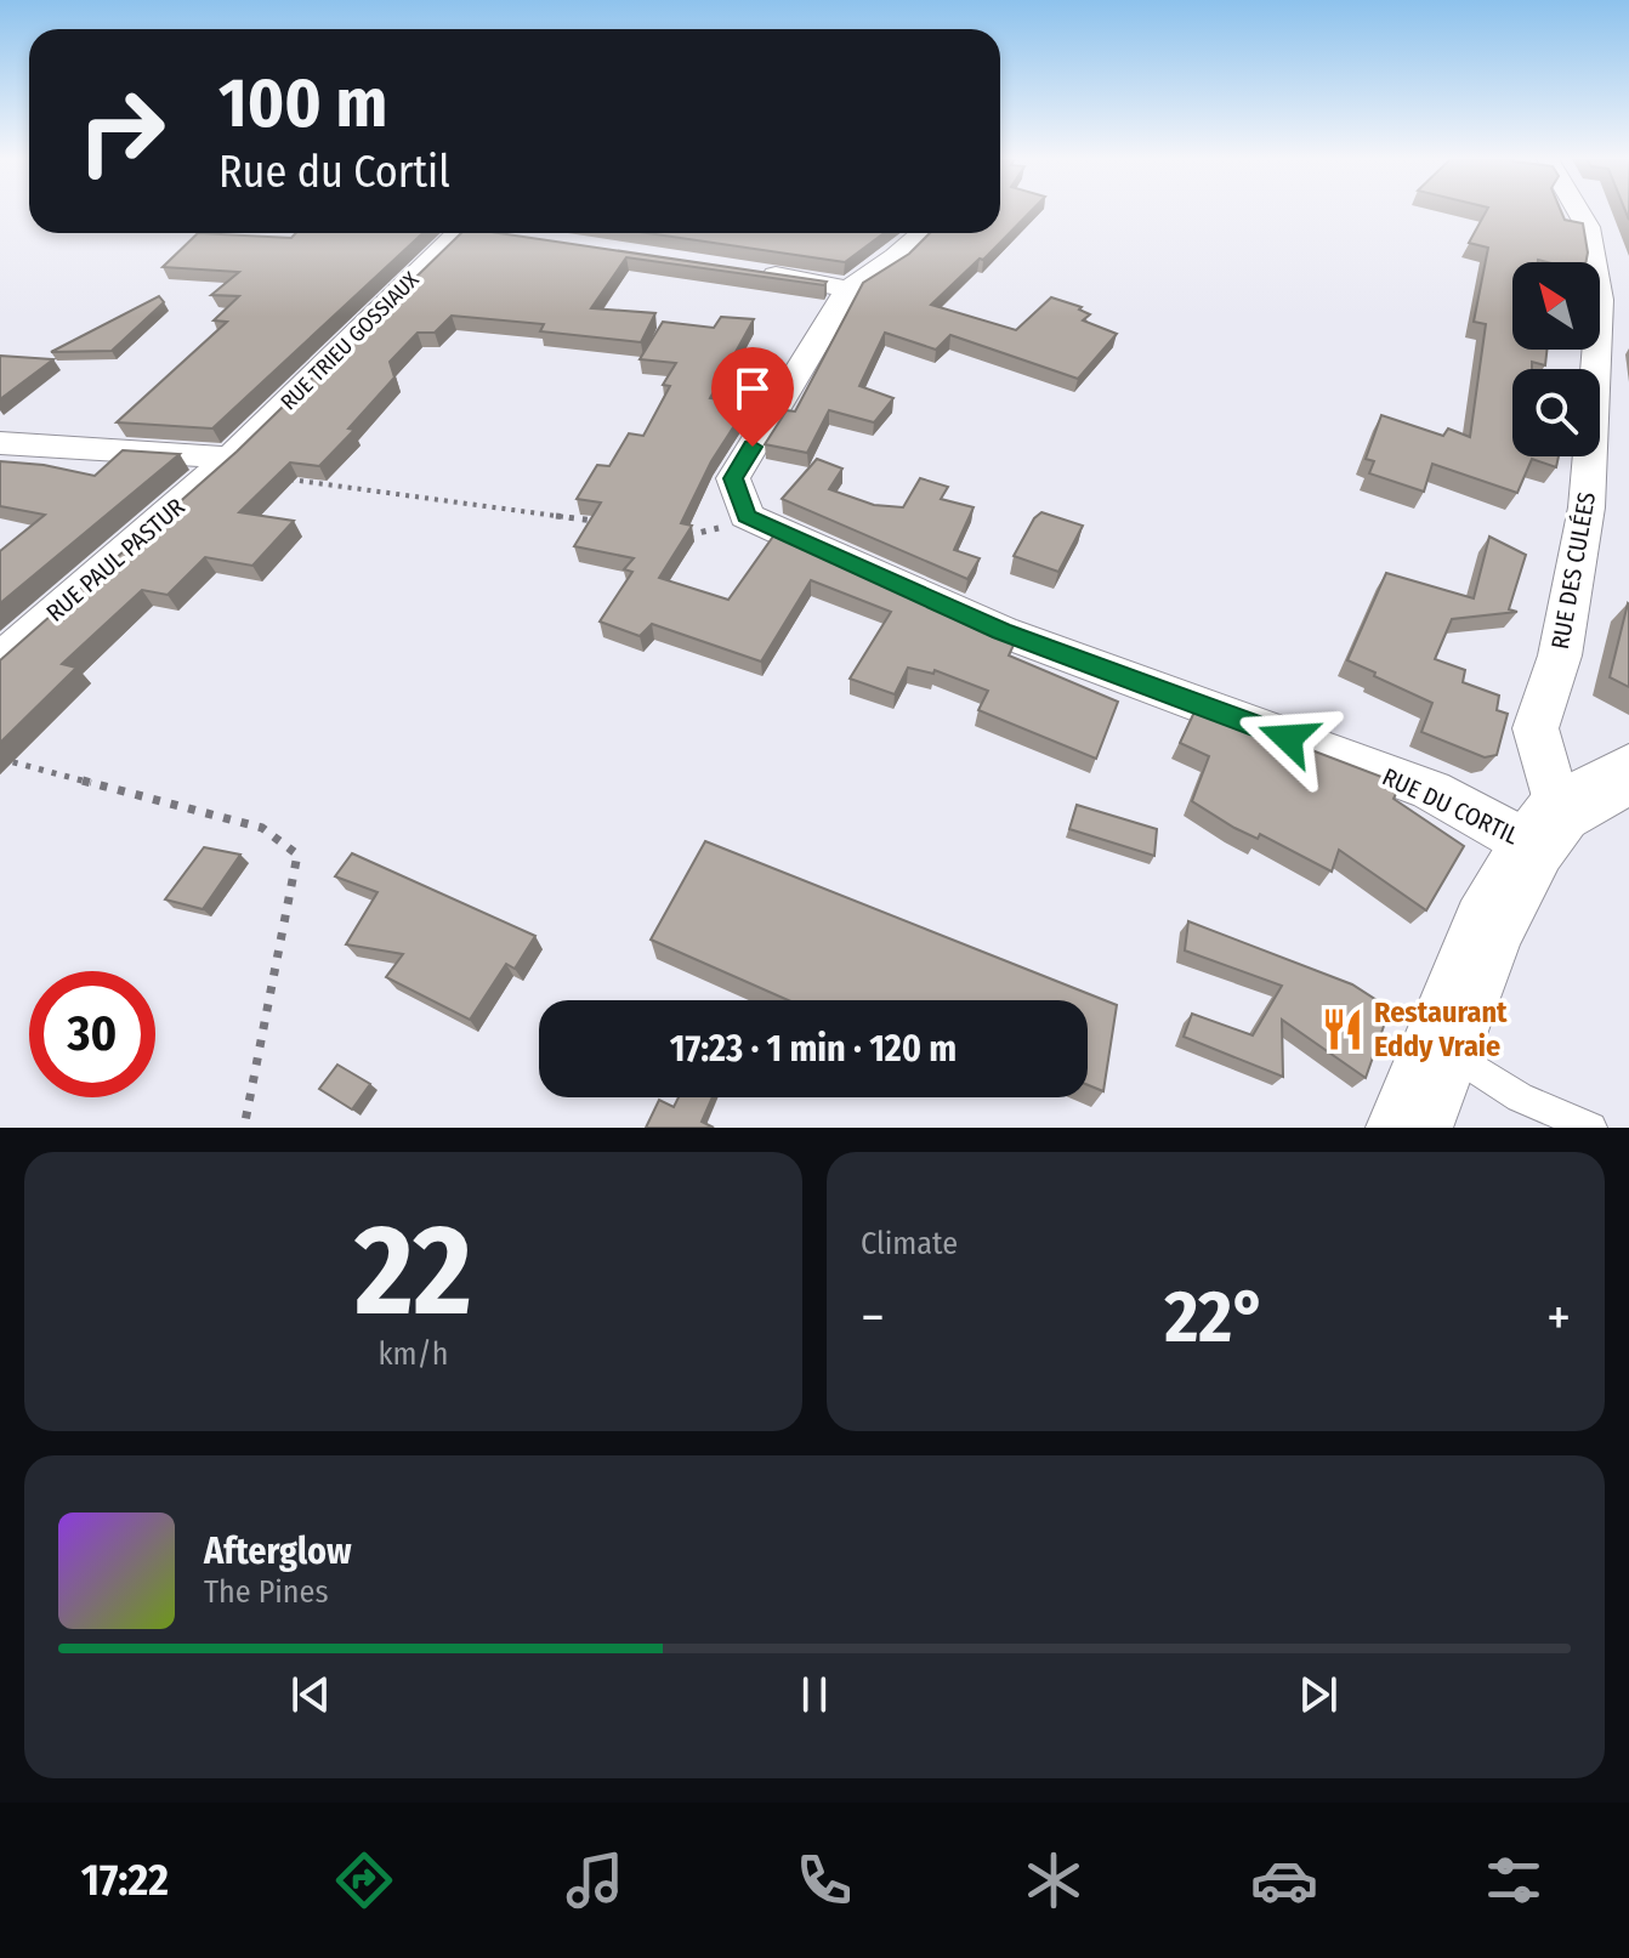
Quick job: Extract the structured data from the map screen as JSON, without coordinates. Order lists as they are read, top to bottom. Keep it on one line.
{"streets":{"street":["RUE TRIEU GOSSIAUX","RUE PAUL PASTUR","RUE DES CULÉES","RUE DU CORTIL"]},"crossings":[["RUE TRIEU GOSSIAUX","RUE PAUL PASTUR"],["RUE DES CULÉES","RUE DU CORTIL"]],"places":{"restaurant":["Restaurant Eddy Vraie"]},"north":"top left","page":{"turn":["100 m","Rue du Cortil"],"limit":"30","trip":"17:23 · 1 min · 120 m","tile":[["22","km/h"],"Climate"],"heat":["−","22°","+"],"song":["Afterglow","The Pines"],"tabs":"17:22"}}
